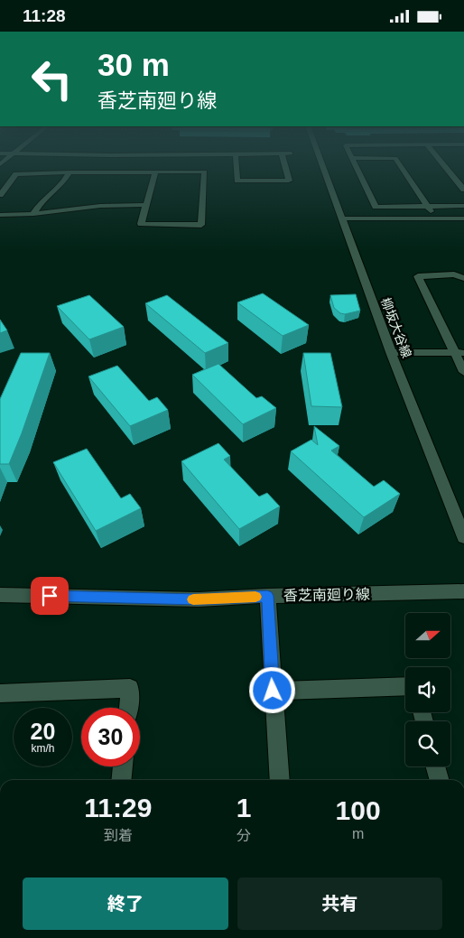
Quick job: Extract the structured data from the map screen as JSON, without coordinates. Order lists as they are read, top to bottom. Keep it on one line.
{"streets":{"street":["柳坂大谷線","香芝南廻り線"]},"north":"right","page":{"status":"11:28","turn":["30 m","香芝南廻り線"],"speed":"20 km/h","limit":"30","eta":["11:29","到着","1","分","100","m"],"buttons":["終了","共有"]}}
